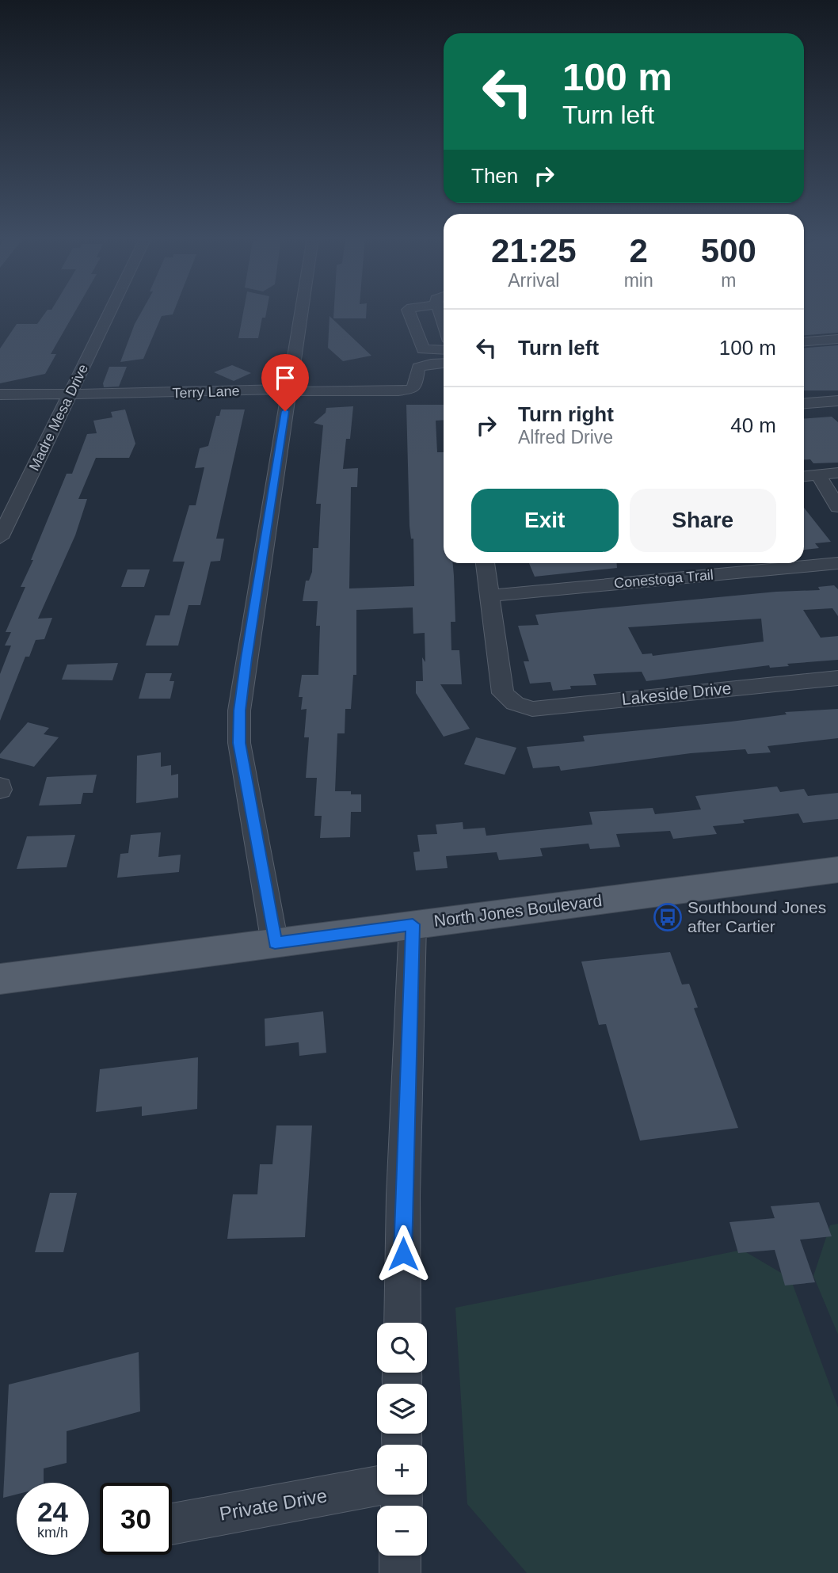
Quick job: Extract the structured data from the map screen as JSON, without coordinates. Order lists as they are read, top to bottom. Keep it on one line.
{"streets":{"main road":["North Jones Boulevard"],"street":["Terry Lane","Madre Mesa Drive","Conestoga Trail","Lakeside Drive","Private Drive"]},"crossings":[["Terry Lane","Madre Mesa Drive"],["Conestoga Trail","Lakeside Drive"]],"places":{"bus stop":["Southbound Jones after Cartier"]},"page":{"turn":["100 m","Turn left"],"then":"Then","eta":["21:25","Arrival","2","min","500","m"],"list":[{"name":"Turn left","value":"100 m"},{"name":"Turn right","note":"Alfred Drive","value":"40 m"}],"buttons":["Exit","Share"],"map_buttons":["+","−"],"speed":"24 km/h","limit":"30"}}
